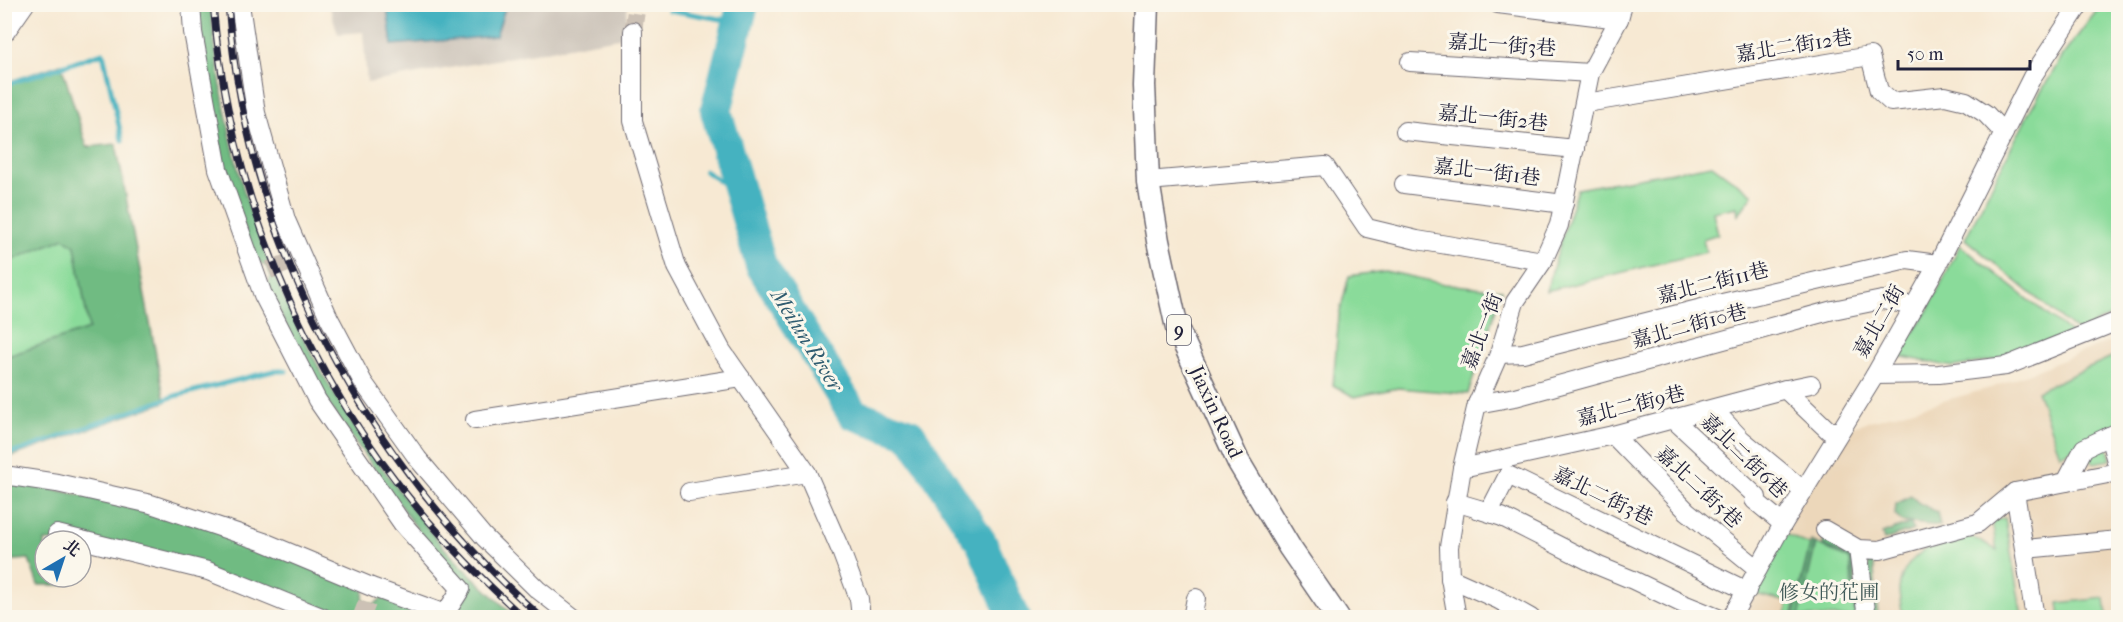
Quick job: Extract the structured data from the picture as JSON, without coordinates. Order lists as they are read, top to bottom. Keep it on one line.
{"streets":{"main road":["9","Jiaxin Road"],"street":["嘉北一街3巷","嘉北二街12巷","嘉北一街2巷","嘉北一街1巷","嘉北二街11巷","嘉北二街","嘉北二街10巷","嘉北一街","嘉北二街9巷","嘉北二街6巷","嘉北二街5巷","嘉北二街3巷"]},"crossings":[["嘉北一街3巷","嘉北一街"],["嘉北二街12巷","嘉北二街"],["嘉北二街12巷","嘉北一街"],["嘉北一街2巷","嘉北一街"],["嘉北一街1巷","嘉北一街"],["嘉北二街11巷","嘉北二街"],["嘉北二街11巷","嘉北一街"],["嘉北二街","嘉北二街10巷"],["嘉北二街","嘉北二街6巷"],["嘉北二街","嘉北二街5巷"],["嘉北二街","嘉北二街3巷"],["嘉北二街10巷","嘉北一街"],["嘉北一街","嘉北二街9巷"],["嘉北一街","嘉北二街3巷"],["嘉北二街9巷","嘉北二街6巷"],["嘉北二街9巷","嘉北二街5巷"]],"water":["Meilun River"],"parks":["修女的花圃"],"scale_bar":"50 m","north":"top right"}
